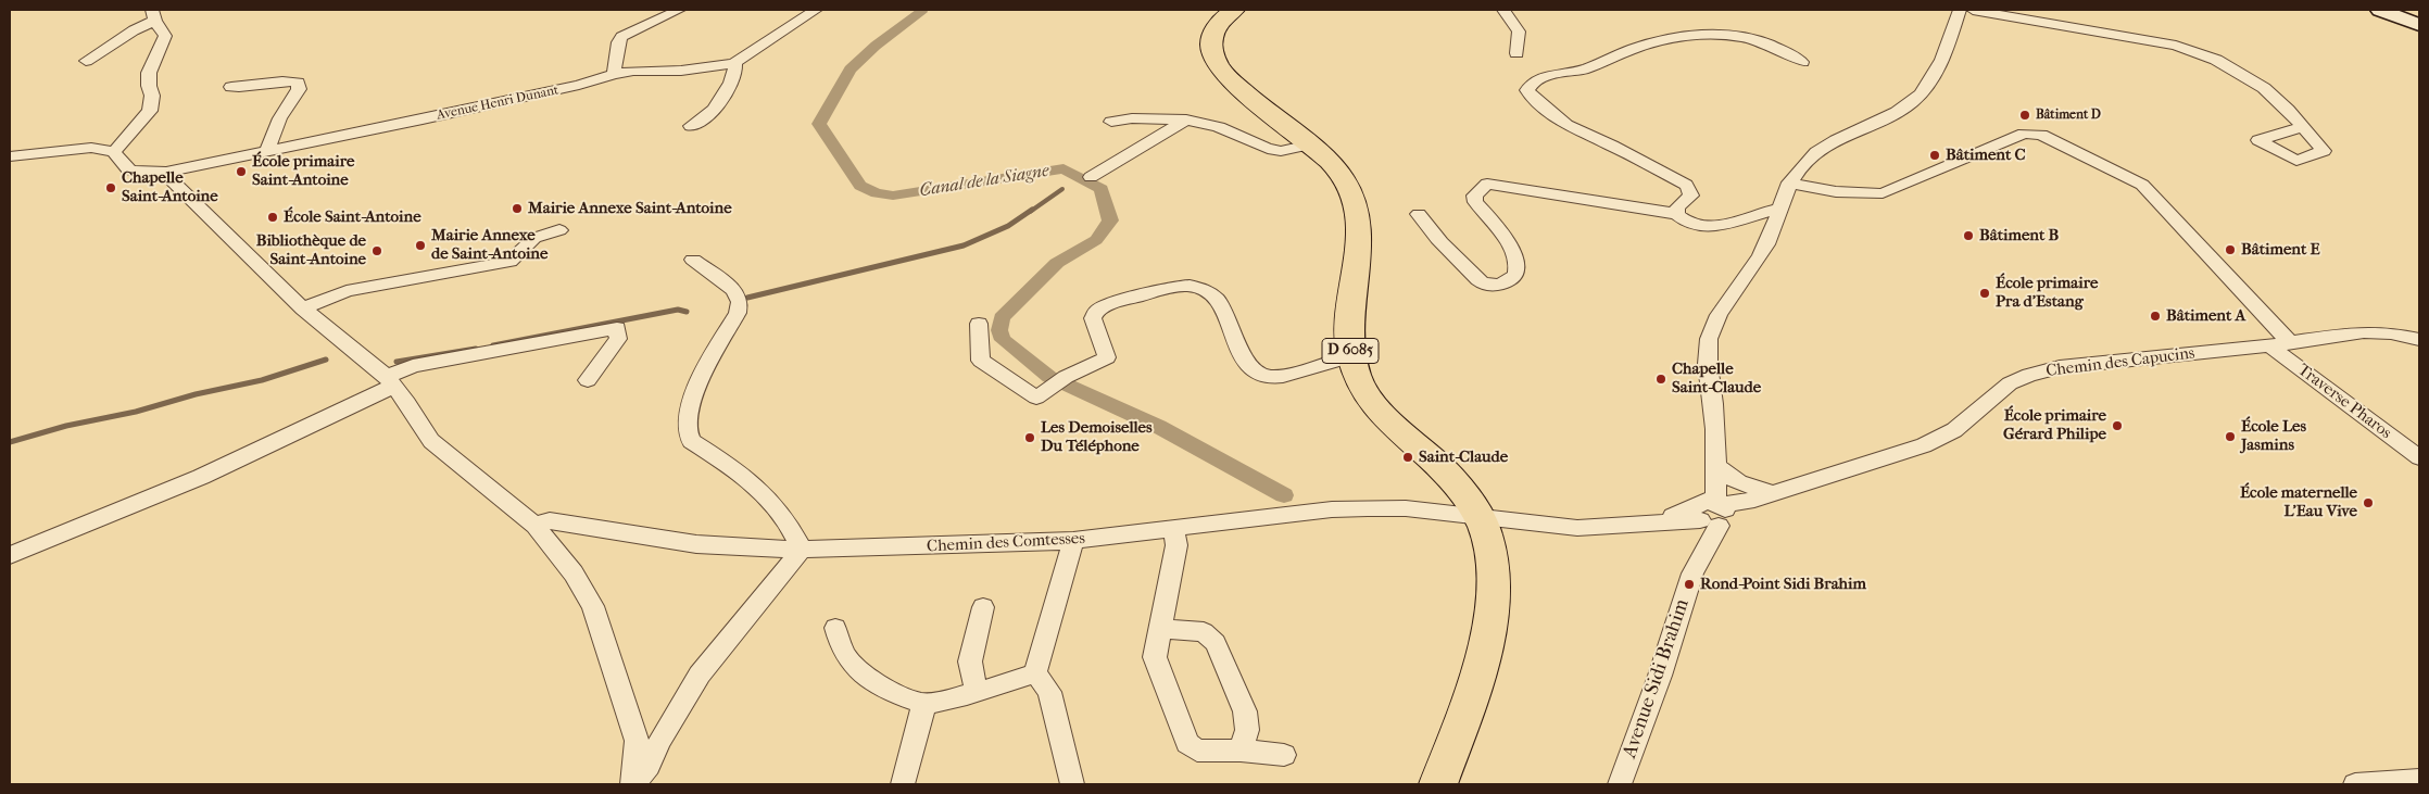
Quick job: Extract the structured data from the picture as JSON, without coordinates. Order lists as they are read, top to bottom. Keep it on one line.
{"streets":{"main road":["D 6085"],"street":["Avenue Henri Dunant","Chemin des Capucins","Traverse Pharos","Chemin des Comtesses","Avenue Sidi Brahim"]},"crossings":[["D 6085","Chemin des Comtesses"],["Chemin des Capucins","Traverse Pharos"],["Chemin des Capucins","Avenue Sidi Brahim"]],"water":["Canal de la Siagne"],"places":["Bâtiment D","Bâtiment C","École primaire Saint-Antoine","Chapelle Saint-Antoine","Mairie Annexe Saint-Antoine","École Saint-Antoine","Bâtiment B","Mairie Annexe de Saint-Antoine","Bâtiment E","Bibliothèque de Saint-Antoine","École primaire Pra d'Estang","Bâtiment A","Chapelle Saint-Claude","École primaire Gérard Philipe","École Les Jasmins","Les Demoiselles Du Téléphone","Saint-Claude","École maternelle L'Eau Vive","Rond-Point Sidi Brahim"]}
